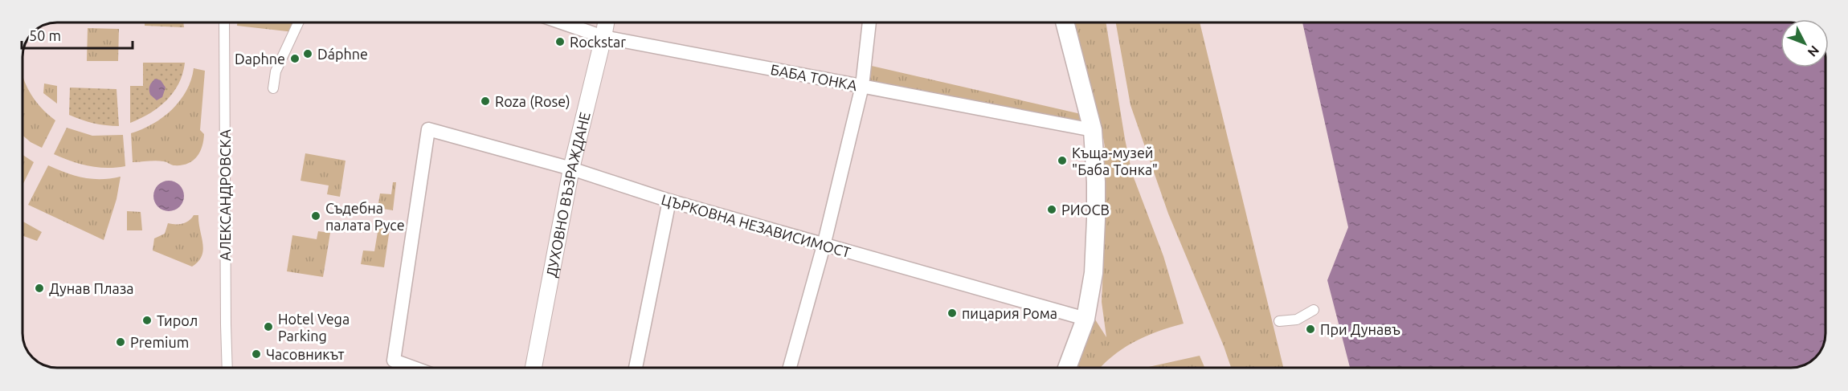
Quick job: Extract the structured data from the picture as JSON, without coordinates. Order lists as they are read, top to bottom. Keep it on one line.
{"streets":{"street":["БАБА ТОНКА","АЛЕКСАНДРОВСКА","ДУХОВНО ВЪЗРАЖДАНЕ","ЦЪРКОВНА НЕЗАВИСИМОСТ"]},"crossings":[["БАБА ТОНКА","ДУХОВНО ВЪЗРАЖДАНЕ"],["ДУХОВНО ВЪЗРАЖДАНЕ","ЦЪРКОВНА НЕЗАВИСИМОСТ"]],"places":["Rockstar","Dáphne","Daphne","Roza (Rose)","Къща-музей \"Баба Тонка\"","РИОСВ","Съдебна палата Русе","Дунав Плаза","пицария Рома","Тирол","Hotel Vega Parking","При Дунавъ","Premium","Часовникът"],"scale_bar":"50 m","north":"bottom right"}
